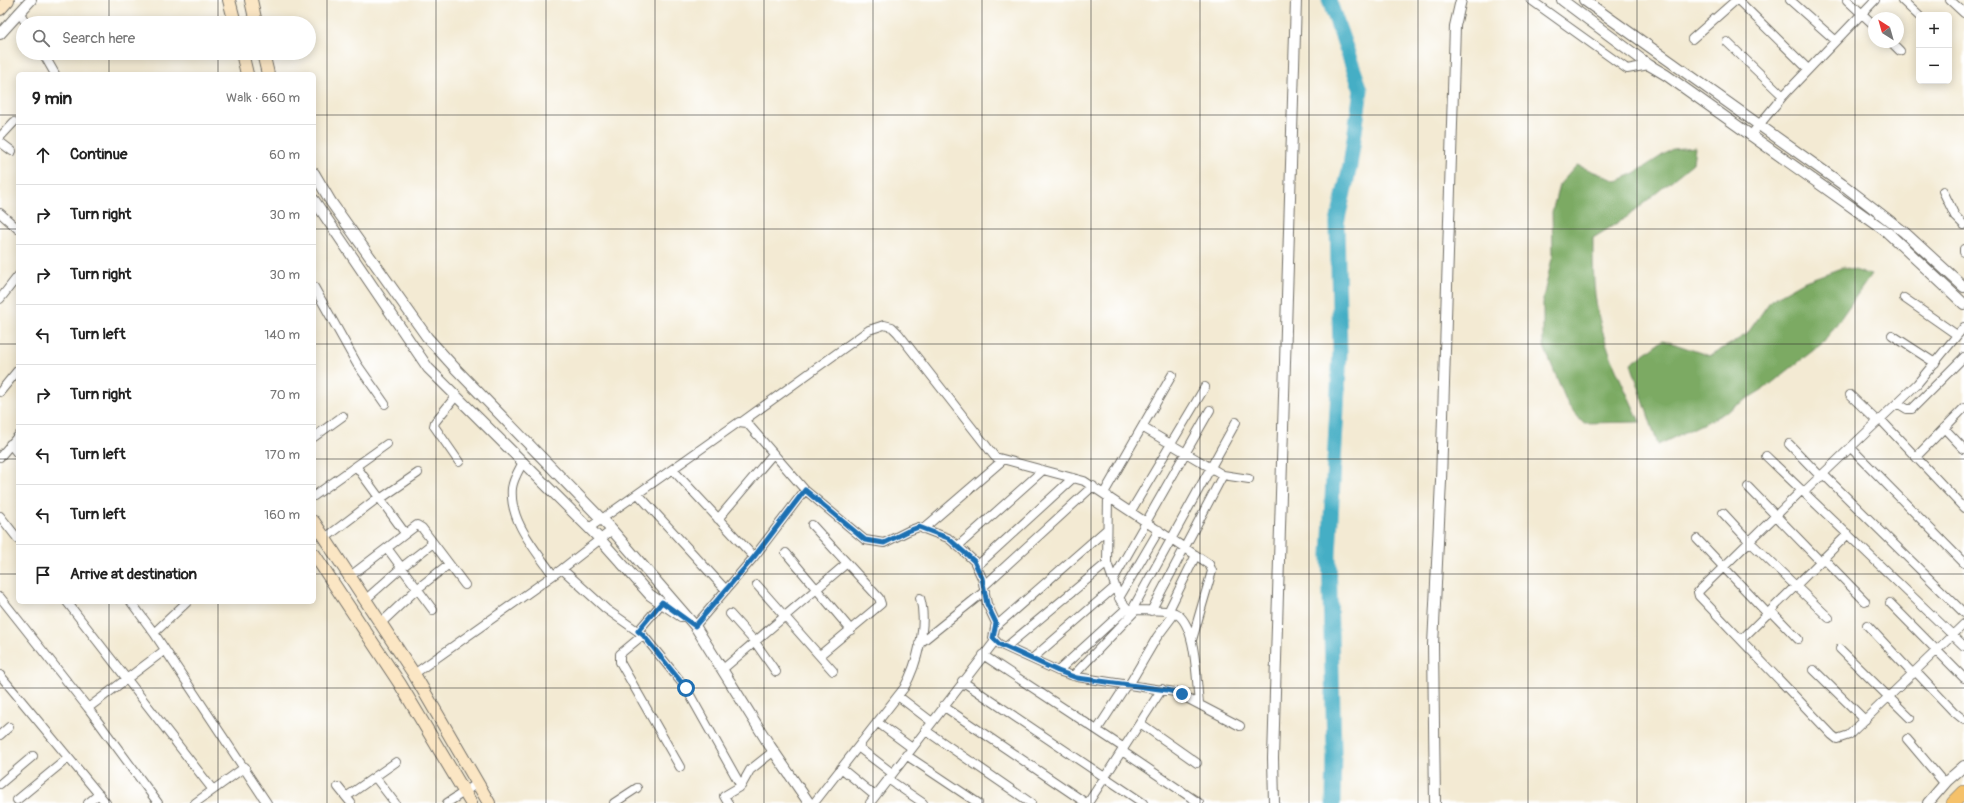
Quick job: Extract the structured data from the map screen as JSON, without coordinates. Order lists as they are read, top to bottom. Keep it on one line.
{"north":"top left","page":{"map_buttons":["+","−"],"search":"Search here","heading":["9 min","Walk · 660 m"],"list":[["Continue","60 m"],["Turn right","30 m"],["Turn right","30 m"],["Turn left","140 m"],["Turn right","70 m"],["Turn left","170 m"],["Turn left","160 m"],"Arrive at destination"]}}
